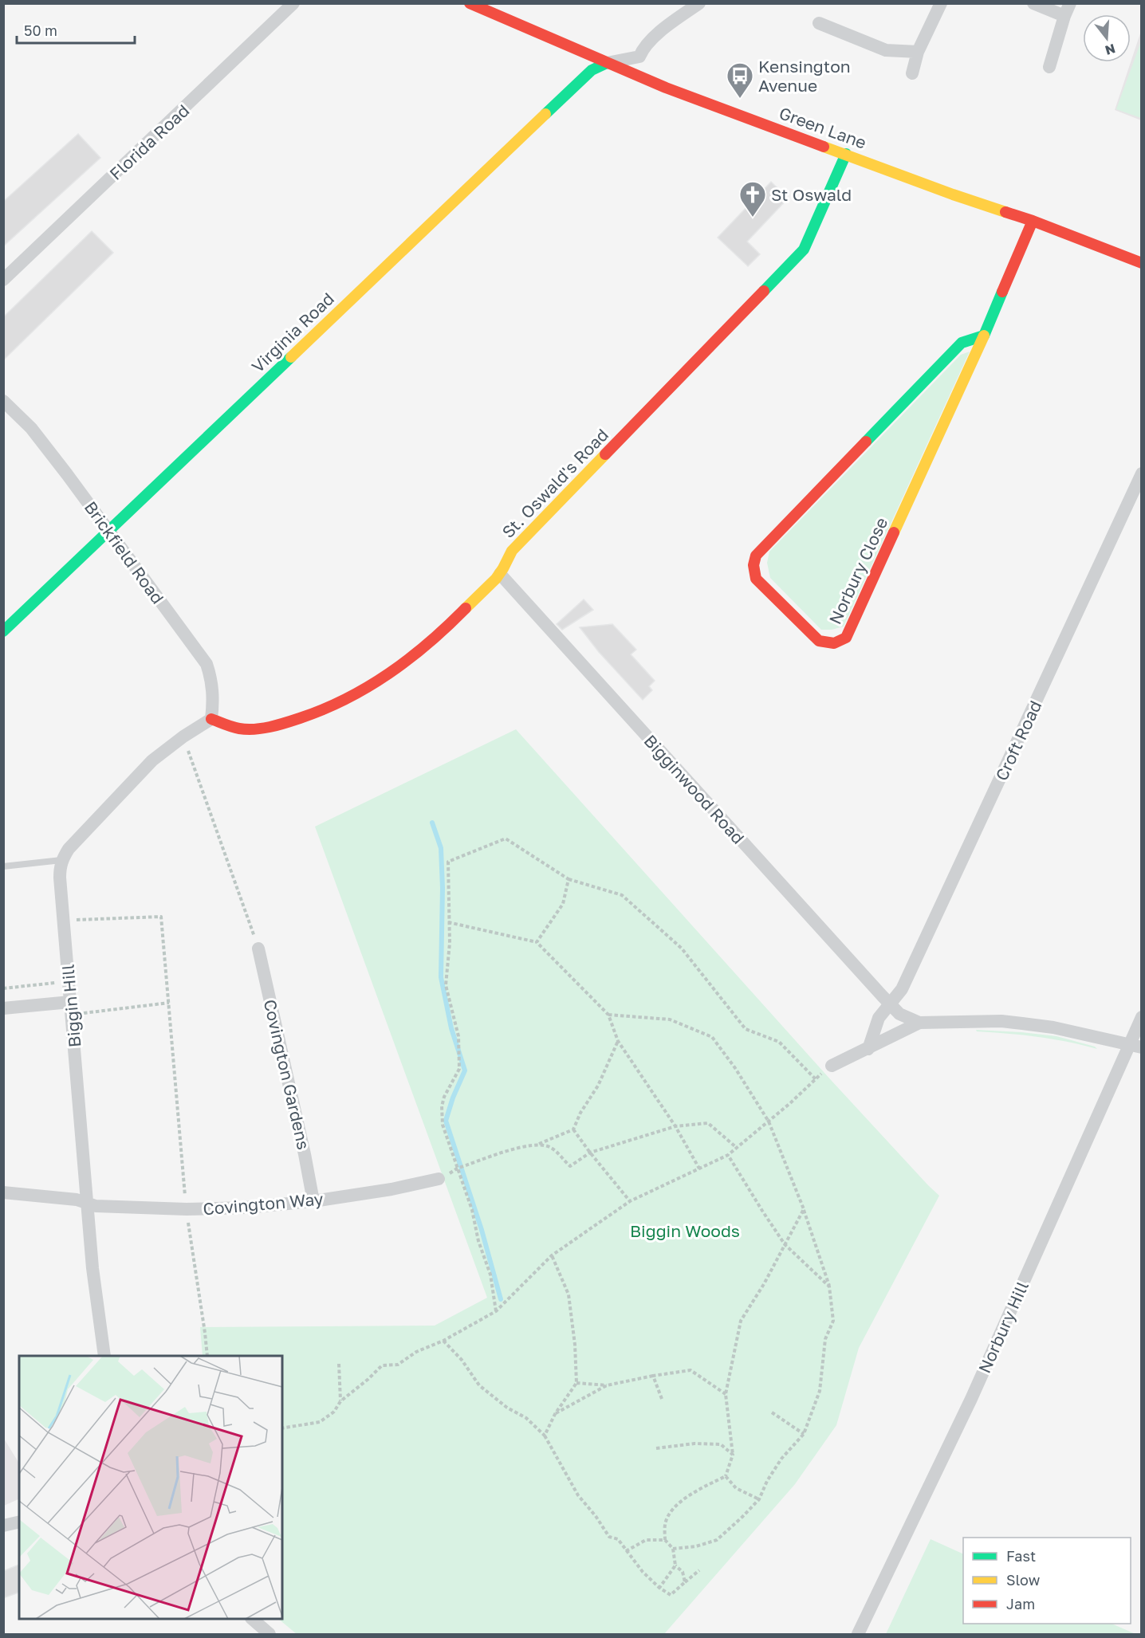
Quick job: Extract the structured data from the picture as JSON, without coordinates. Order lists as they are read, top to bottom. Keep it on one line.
{"streets":{"street":["Green Lane","Florida Road","Virginia Road","St. Oswald's Road","Brickfield Road","Norbury Close","Croft Road","Bigginwood Road","Biggin Hill","Covington Gardens","Covington Way","Norbury Hill"]},"crossings":[["Green Lane","Virginia Road"],["Green Lane","St. Oswald's Road"],["Green Lane","Norbury Close"],["Virginia Road","Brickfield Road"],["St. Oswald's Road","Brickfield Road"],["St. Oswald's Road","Bigginwood Road"],["Croft Road","Bigginwood Road"],["Biggin Hill","Covington Way"],["Covington Gardens","Covington Way"]],"parks":["Biggin Woods"],"places":{"bus stop":["Kensington Avenue"],"church":["St Oswald"]},"legend":["Fast","Slow","Jam"],"scale_bar":"50 m","north":"bottom"}
